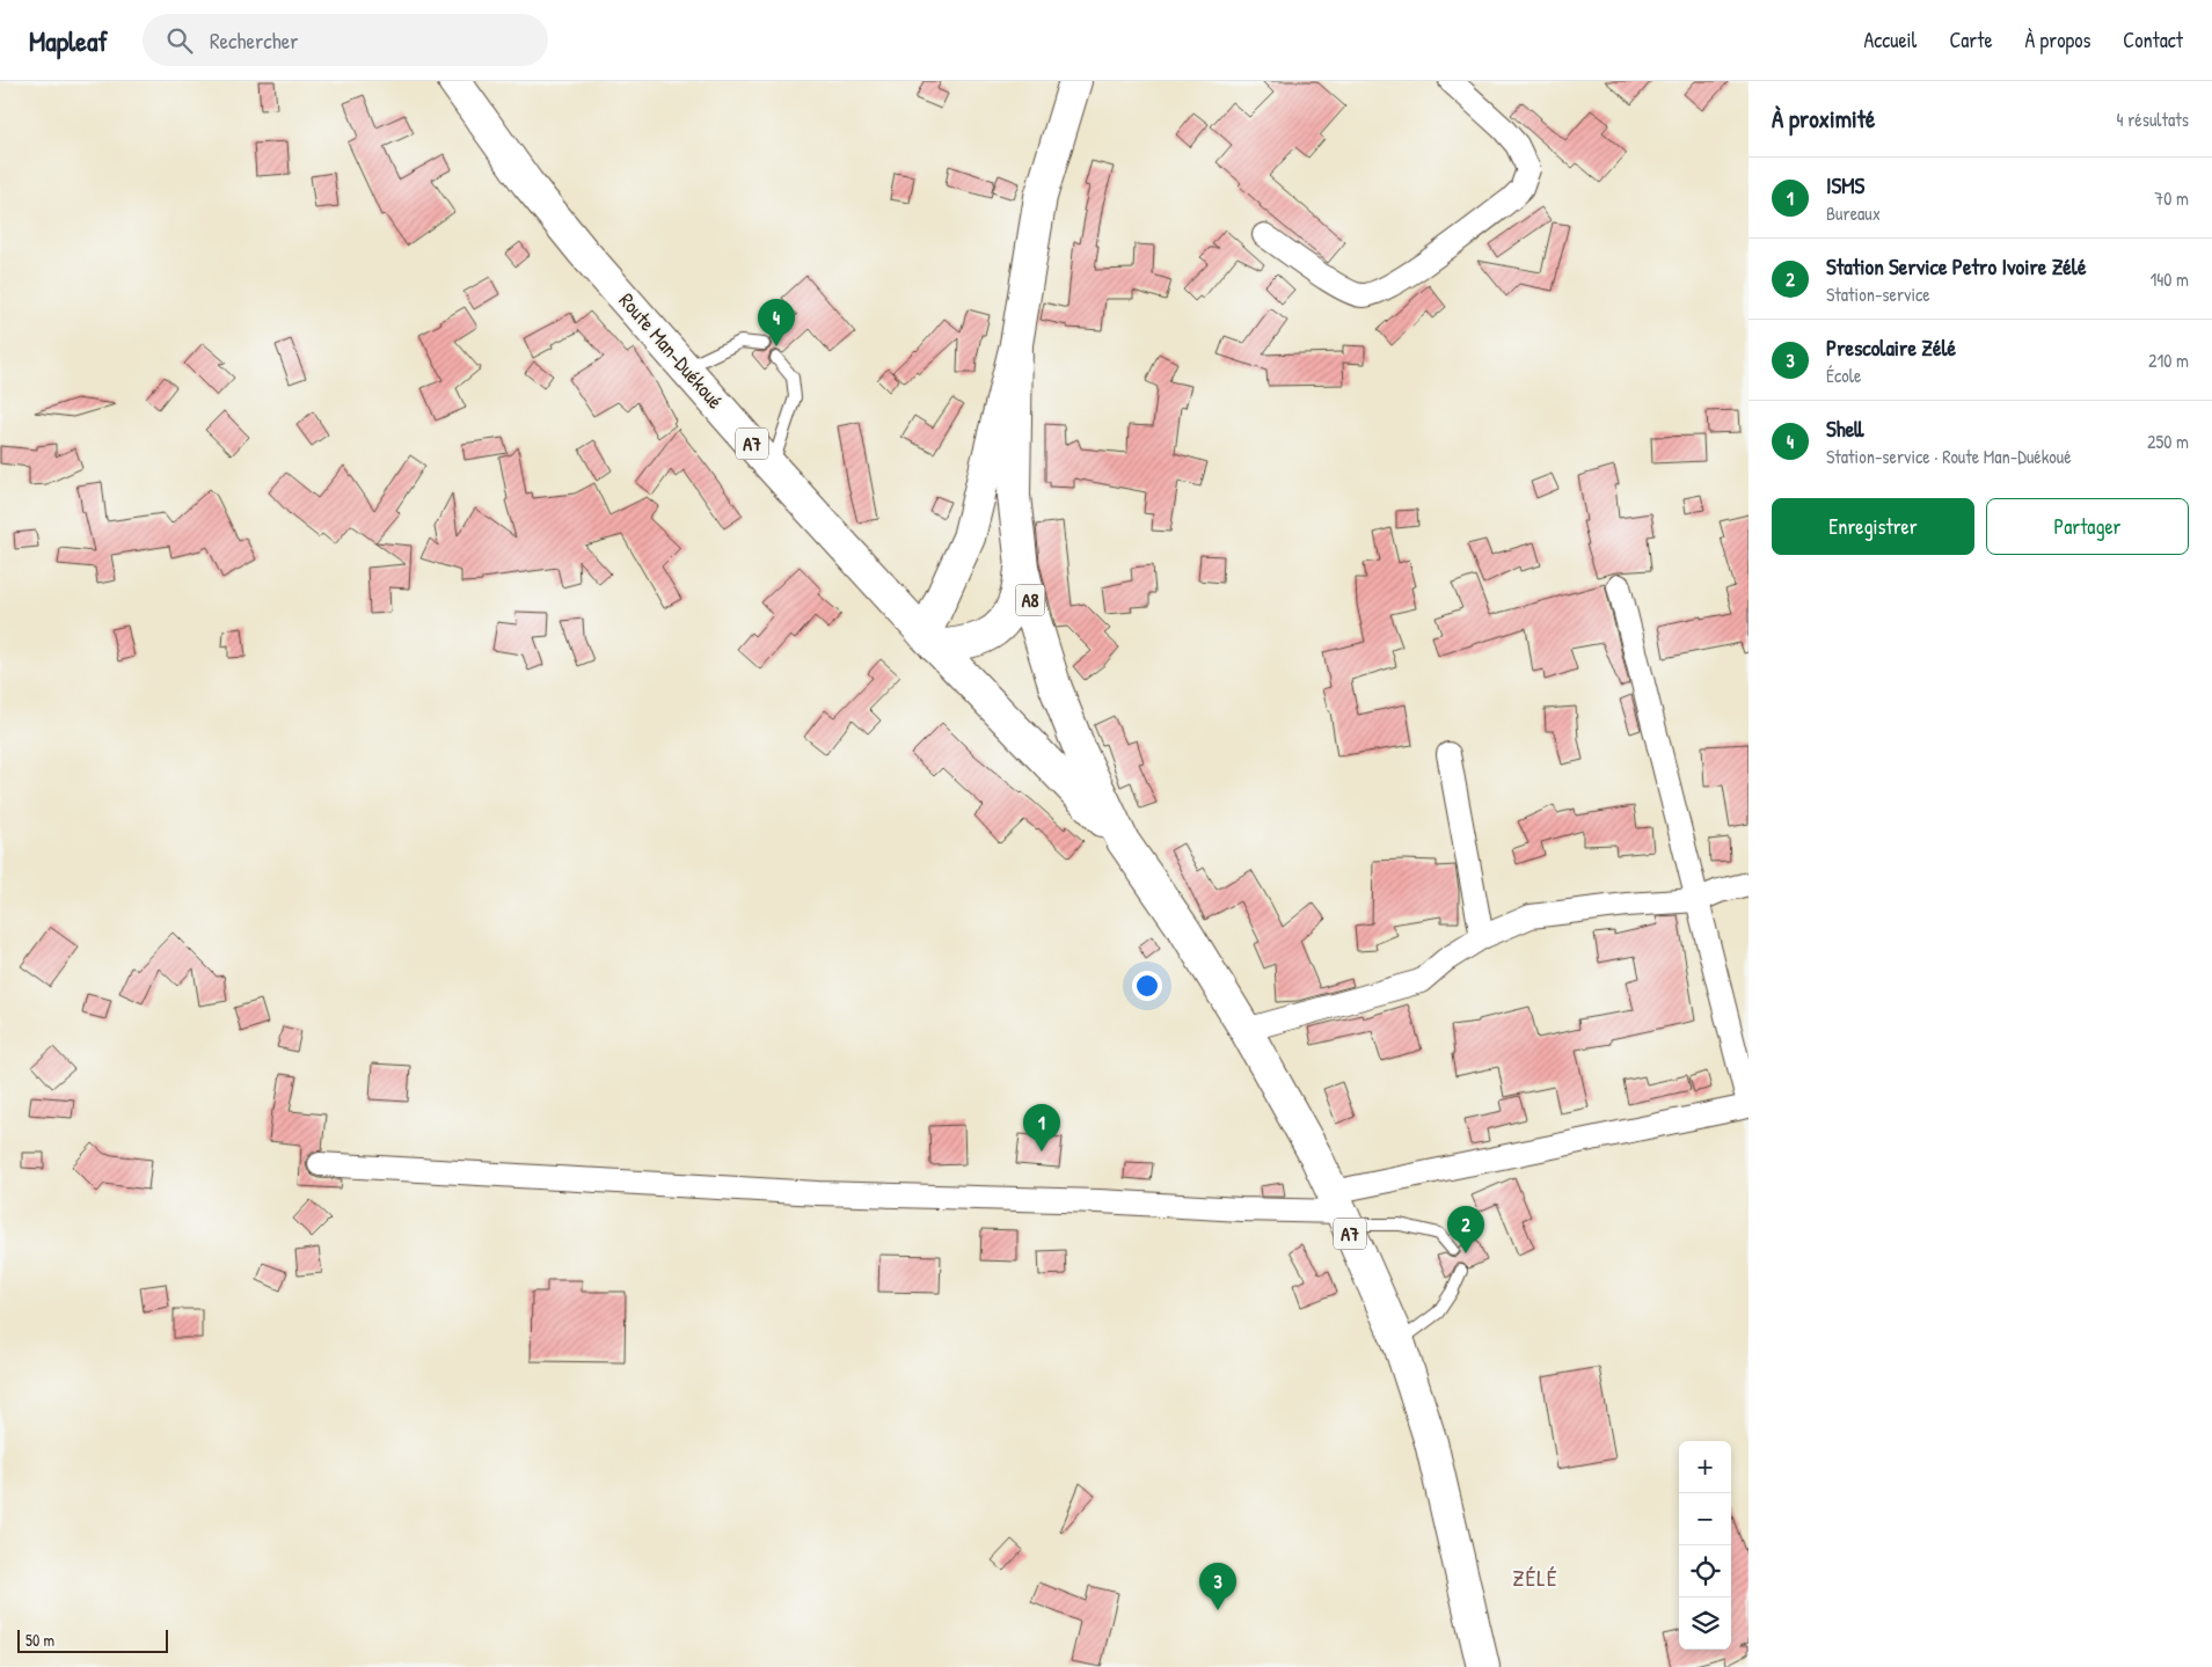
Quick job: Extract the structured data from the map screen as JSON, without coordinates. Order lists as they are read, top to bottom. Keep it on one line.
{"streets":{"main road":["Route Man-Duékoué","A7","A8"]},"crossings":[["Route Man-Duékoué","A7"],["Route Man-Duékoué","A8"],["A7","A8"]],"districts":["ZÉLÉ"],"scale_bar":"50 m","page":{"header":"Mapleaf","search":"Rechercher","nav":["Accueil","Carte","À propos","Contact"],"heading":["À proximité","4 résultats"],"list":[{"mark":"1","name":"ISMS","note":"Bureaux","value":"70 m"},{"mark":"2","name":"Station Service Petro Ivoire Zélé","note":"Station-service","value":"140 m"},{"mark":"3","name":"Prescolaire Zélé","note":"École","value":"210 m"},{"mark":"4","name":"Shell","note":"Station-service · Route Man-Duékoué","value":"250 m"}],"pins":["4","1","2","3"],"buttons":["Enregistrer","Partager"],"map_buttons":["+","−"],"scale":"50 m"}}
